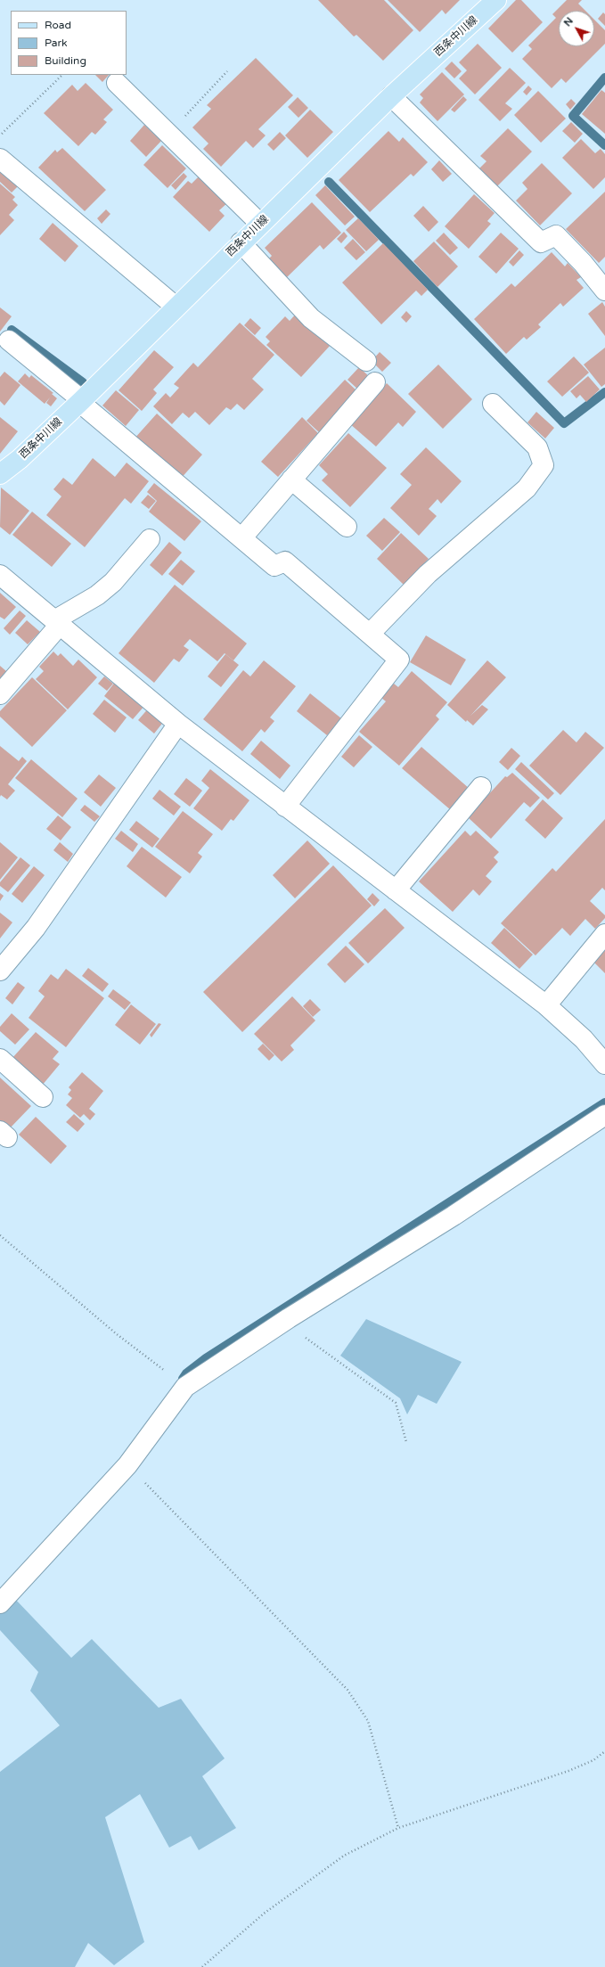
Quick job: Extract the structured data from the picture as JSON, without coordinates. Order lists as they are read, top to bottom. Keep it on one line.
{"streets":{"main road":["西条中川線"]},"legend":["Road","Park","Building"],"north":"top left"}
